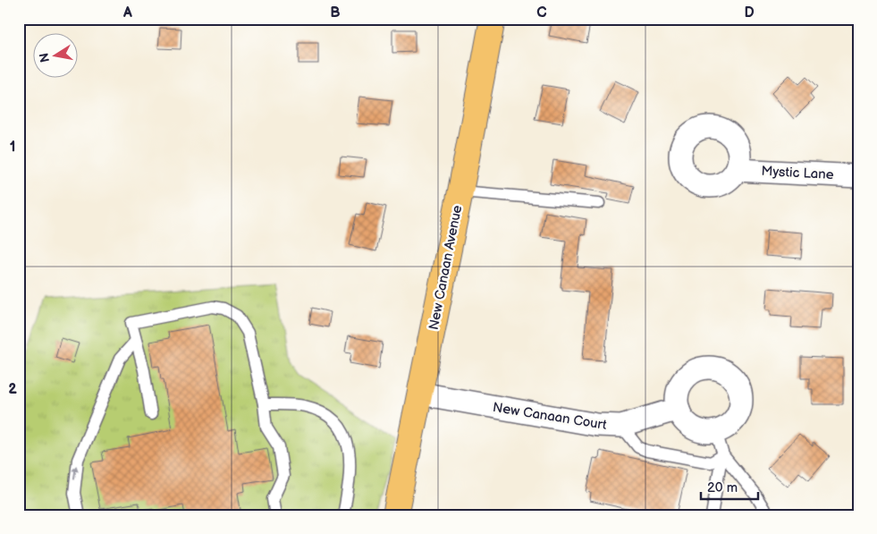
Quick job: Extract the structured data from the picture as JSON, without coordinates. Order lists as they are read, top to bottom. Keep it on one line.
{"streets":{"main road":["New Canaan Avenue"],"street":["Mystic Lane","New Canaan Court"]},"crossings":[["New Canaan Avenue","New Canaan Court"]],"scale_bar":"20 m","north":"left","grid":{"columns":["A","B","C","D"],"rows":["1","2"]}}
